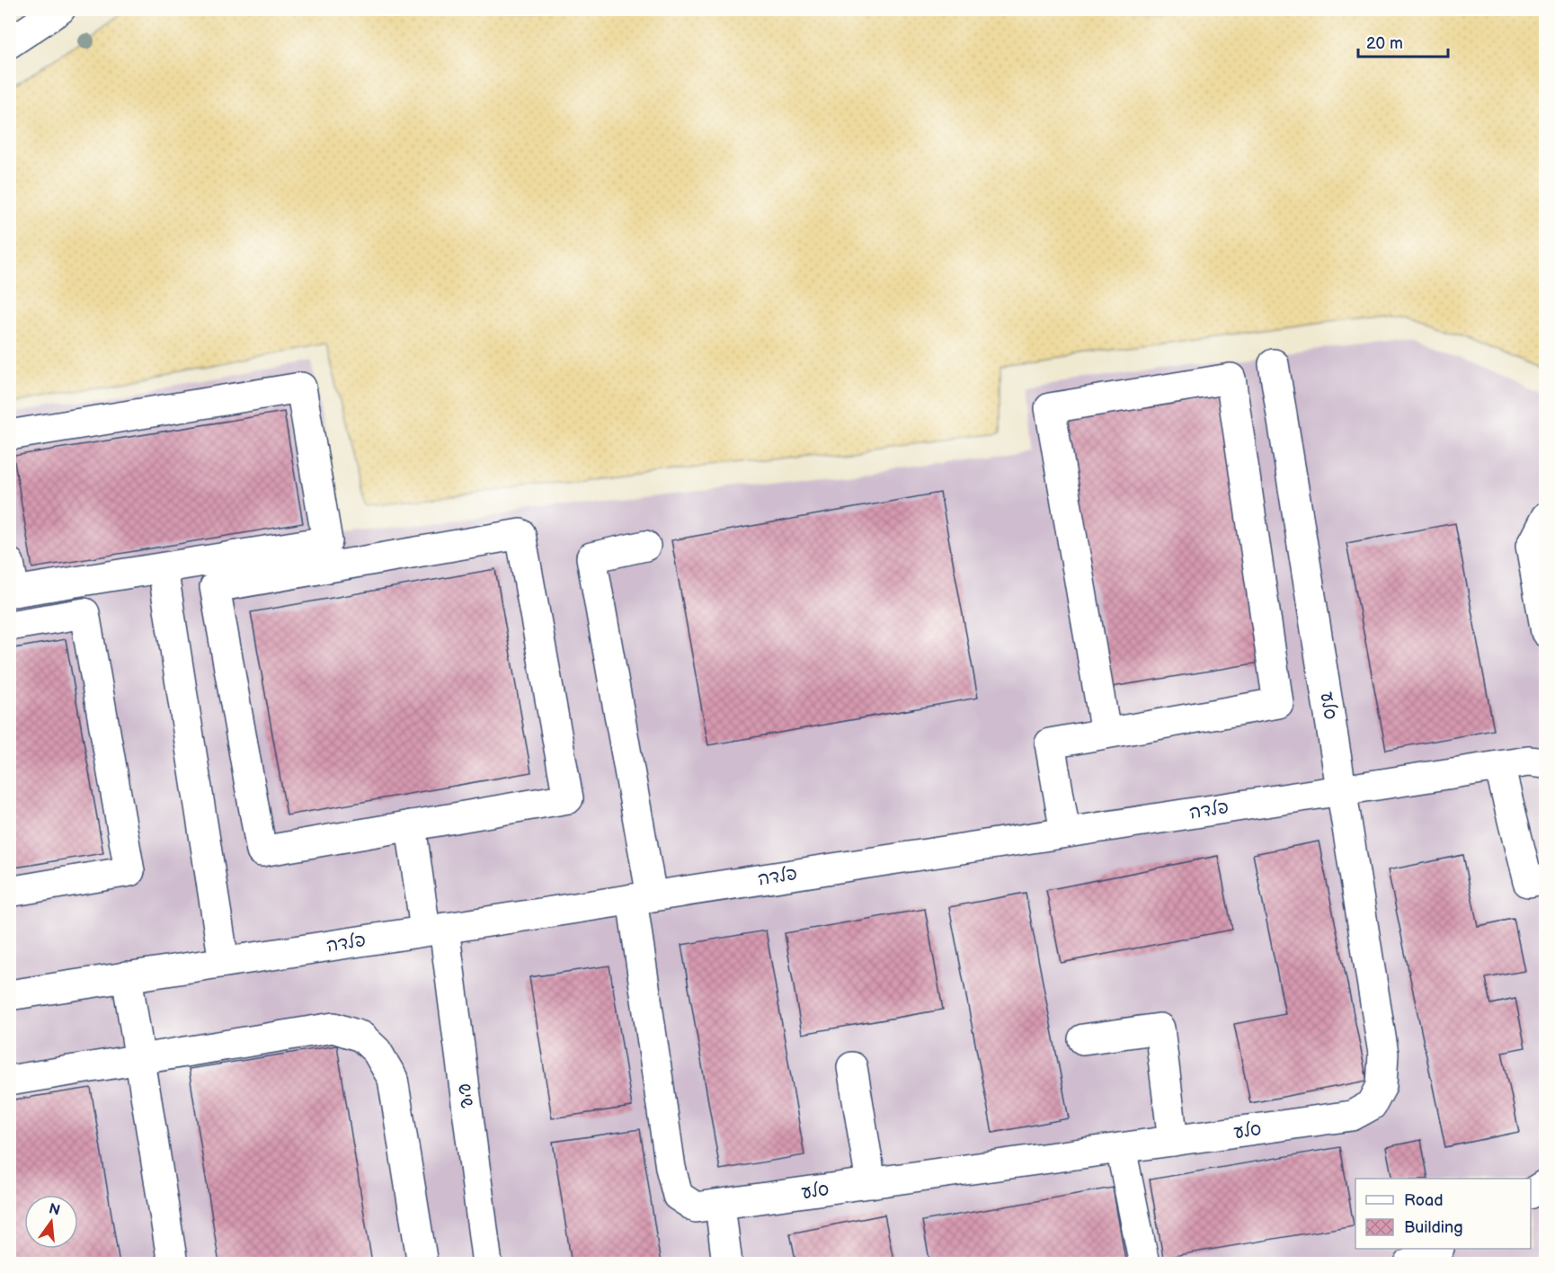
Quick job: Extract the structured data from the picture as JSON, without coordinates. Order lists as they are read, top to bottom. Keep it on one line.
{"streets":{"main road":["סלע","פלדה","שיש"]},"crossings":[["סלע","פלדה"],["פלדה","שיש"]],"legend":["Road","Building"],"scale_bar":"20 m","north":"top"}
